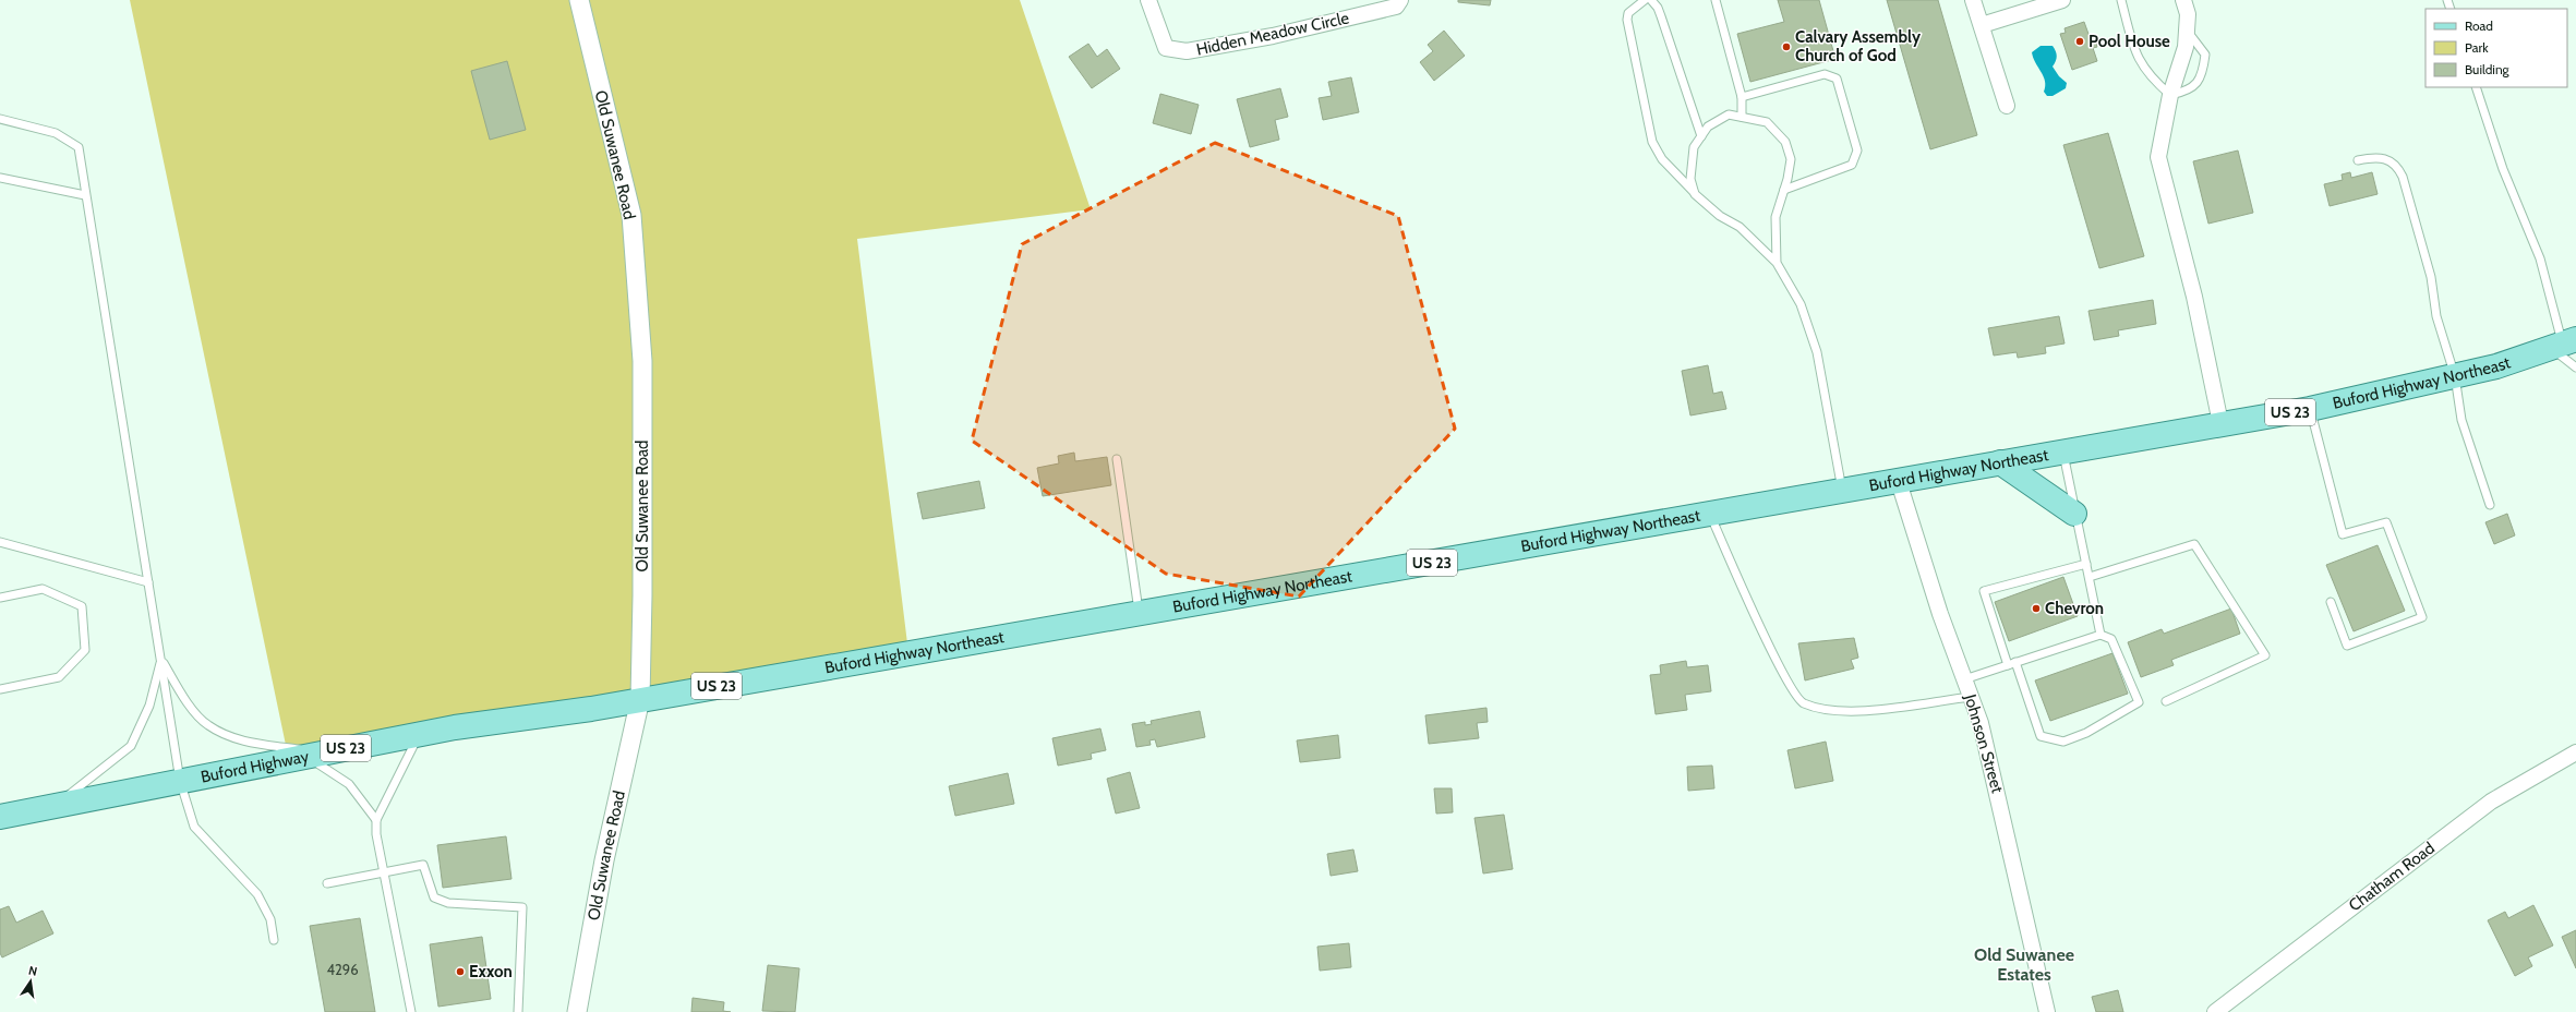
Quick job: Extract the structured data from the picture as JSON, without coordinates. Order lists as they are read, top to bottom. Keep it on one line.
{"streets":{"main road":["Buford Highway Northeast","US 23","Buford Highway"],"street":["Hidden Meadow Circle","Old Suwanee Road","Johnson Street","Chatham Road"]},"crossings":[["Old Suwanee Road","Buford Highway Northeast"],["Old Suwanee Road","Buford Highway"],["Buford Highway Northeast","Johnson Street"],["Buford Highway Northeast","Buford Highway"]],"districts":["Old Suwanee Estates"],"places":["Pool House","Calvary Assembly Church of God","Chevron","Exxon"],"house_numbers":["4296"],"legend":["Road","Park","Building"],"north":"top"}
